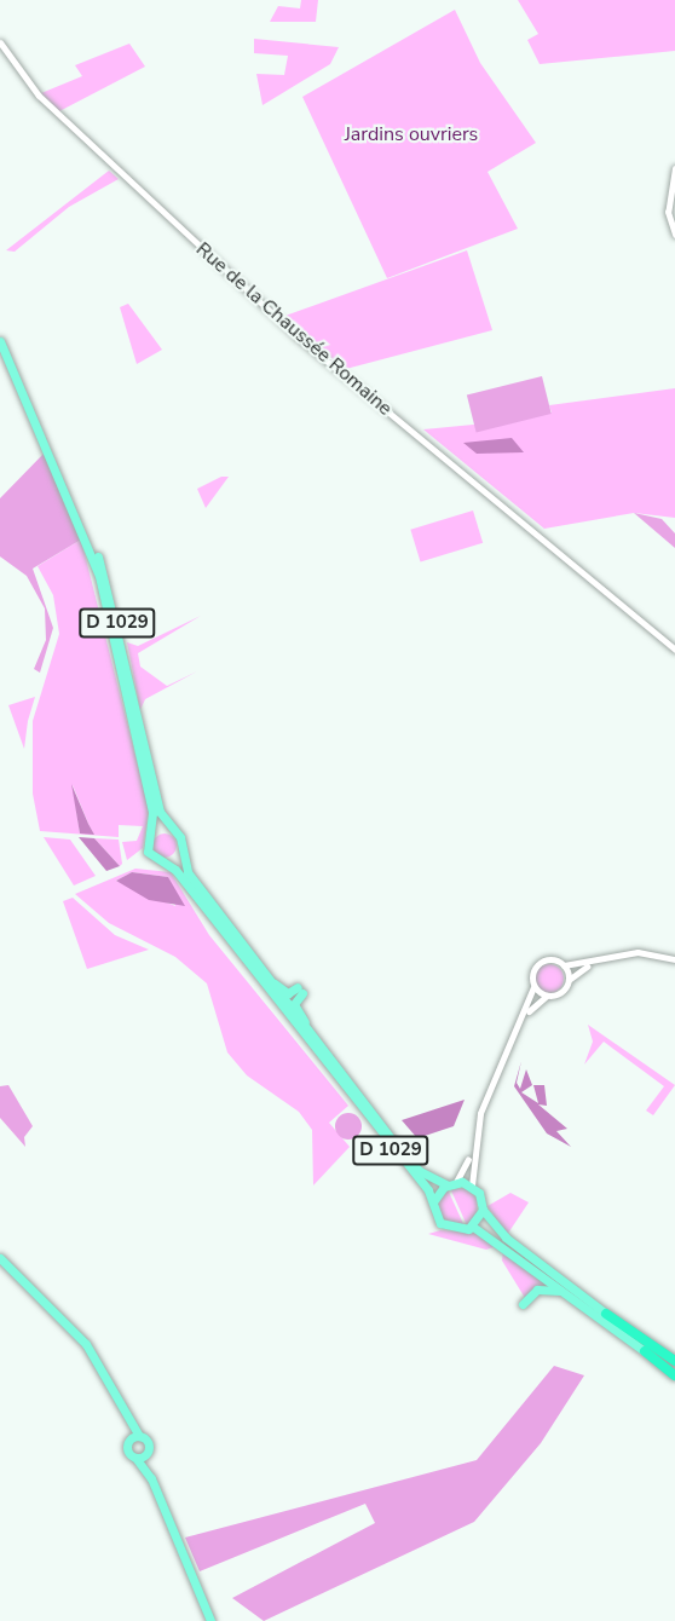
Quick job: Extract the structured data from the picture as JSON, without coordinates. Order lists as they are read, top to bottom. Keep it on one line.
{"streets":{"main road":["D 1029"],"street":["Rue de la Chaussée Romaine"]},"parks":["Jardins ouvriers"]}
